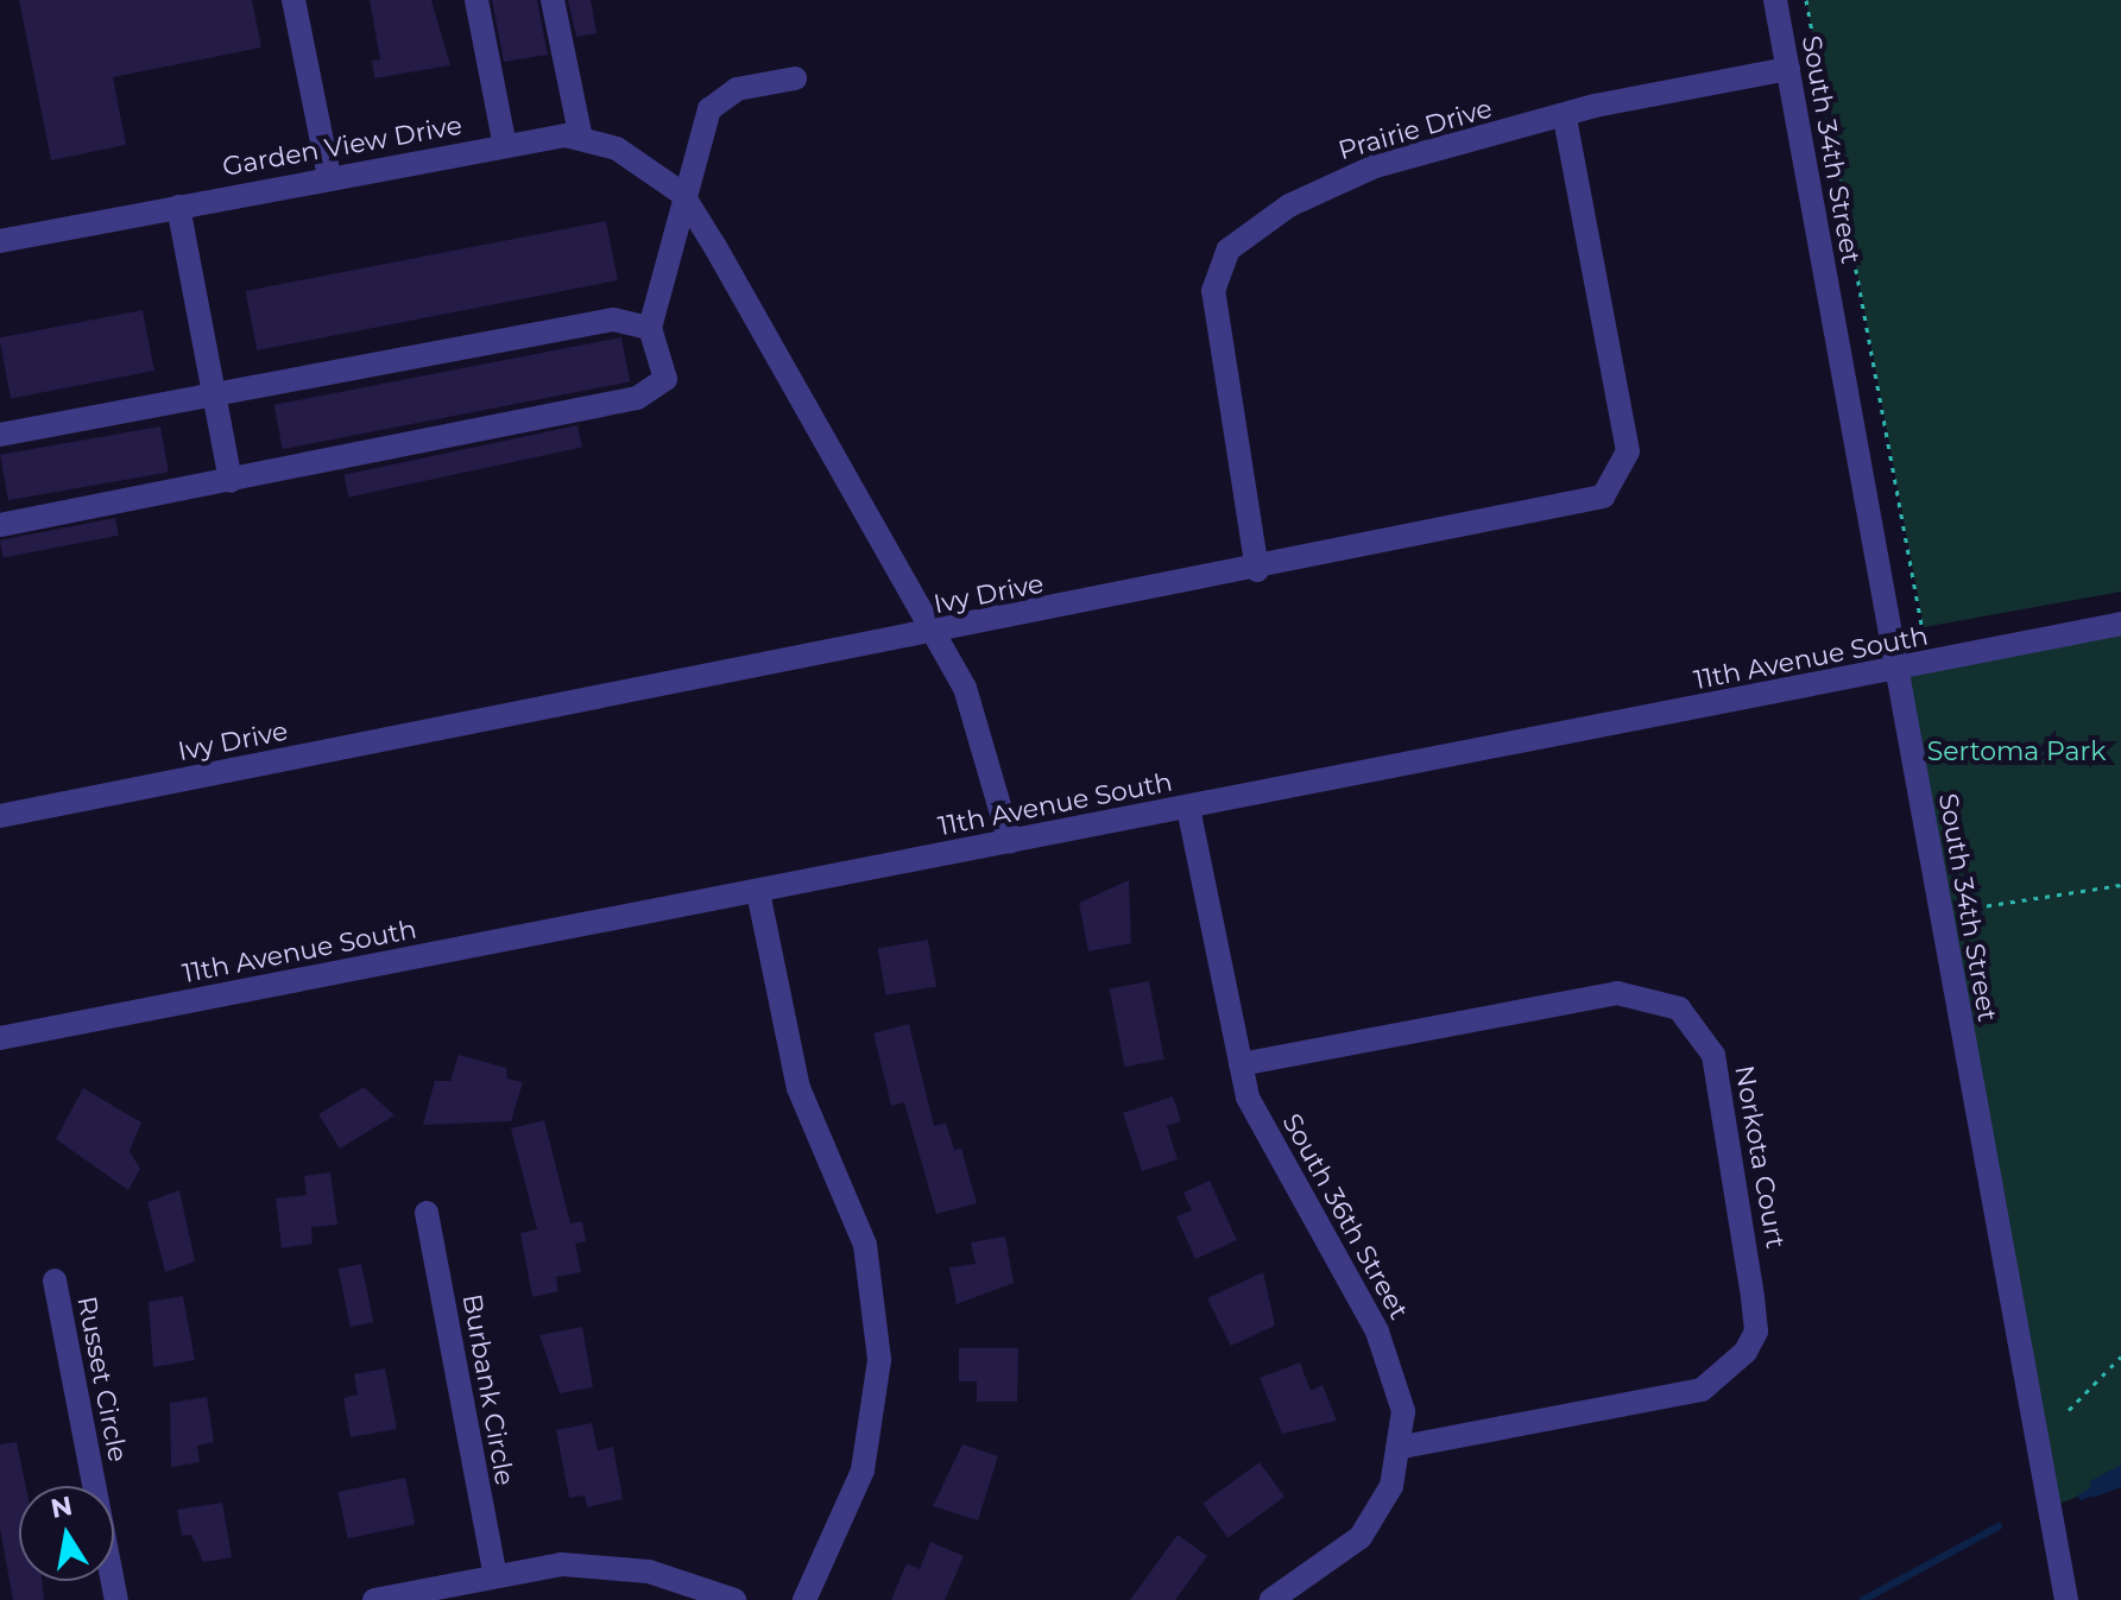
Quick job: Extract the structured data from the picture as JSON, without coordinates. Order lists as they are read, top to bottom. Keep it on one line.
{"streets":{"street":["Prairie Drive","Garden View Drive","South 34th Street","Ivy Drive","11th Avenue South","Norkota Court","South 36th Street","Russet Circle","Burbank Circle"]},"crossings":[["Prairie Drive","South 34th Street"],["Prairie Drive","Ivy Drive"],["South 34th Street","11th Avenue South"],["11th Avenue South","South 36th Street"],["Norkota Court","South 36th Street"]],"parks":["Sertoma Park"],"north":"top"}
